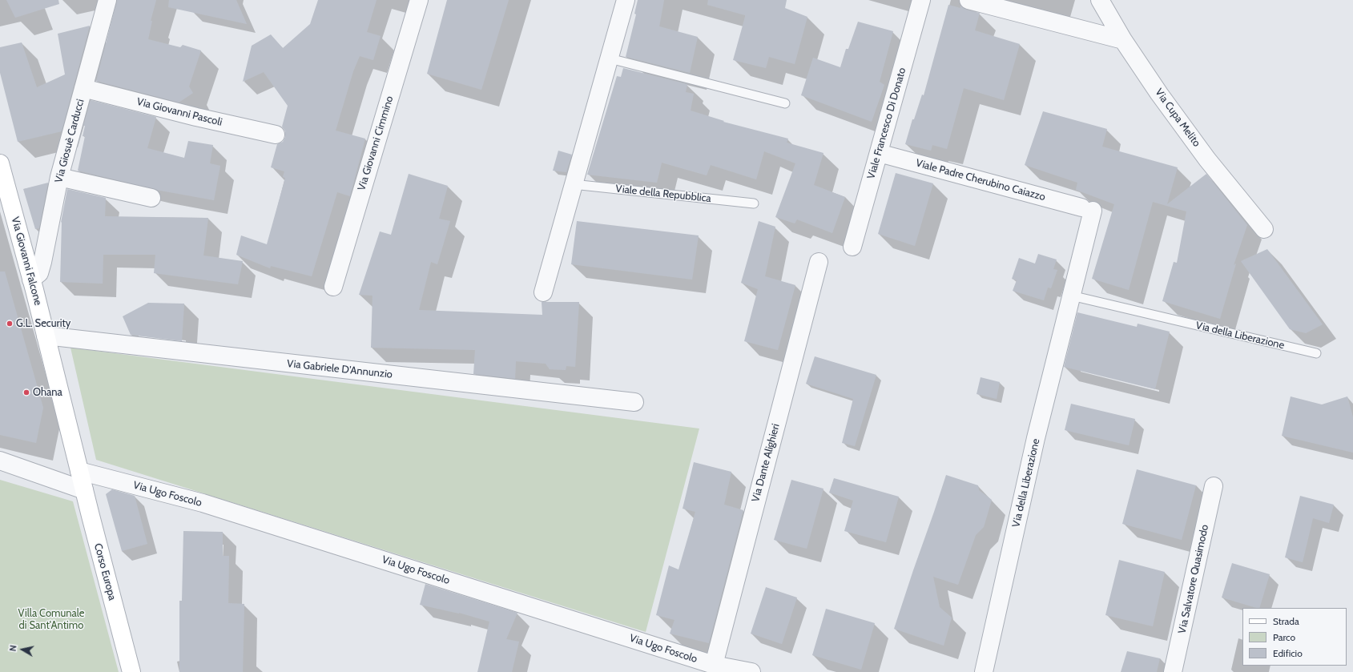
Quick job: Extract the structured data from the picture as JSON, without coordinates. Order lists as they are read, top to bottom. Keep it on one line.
{"streets":{"main road":["Via Giovanni Falcone","Corso Europa"],"street":["Via Giovanni Pascoli","Via Cupa Melito","Viale Francesco Di Donato","Via Giosuè Carducci","Via Giovanni Cimmino","Viale Padre Cherubino Caiazzo","Via della Liberazione","Via Gabriele D'Annunzio","Via Dante Alighieri","Via Ugo Foscolo","Via Salvatore Quasimodo"],"lane":["Viale della Repubblica"]},"crossings":[["Via Giovanni Pascoli","Via Giosuè Carducci"],["Viale Francesco Di Donato","Viale Padre Cherubino Caiazzo"],["Via Giosuè Carducci","Via Giovanni Falcone"],["Viale Padre Cherubino Caiazzo","Via della Liberazione"],["Via Giovanni Falcone","Via Gabriele D'Annunzio"],["Via Giovanni Falcone","Via Ugo Foscolo"],["Via Giovanni Falcone","Corso Europa"],["Via Dante Alighieri","Via Ugo Foscolo"],["Via Ugo Foscolo","Corso Europa"]],"parks":["Villa Comunale di Sant'Antimo"],"places":["G.L. Security","Ohana"],"legend":["Strada","Parco","Edificio"],"north":"left"}
